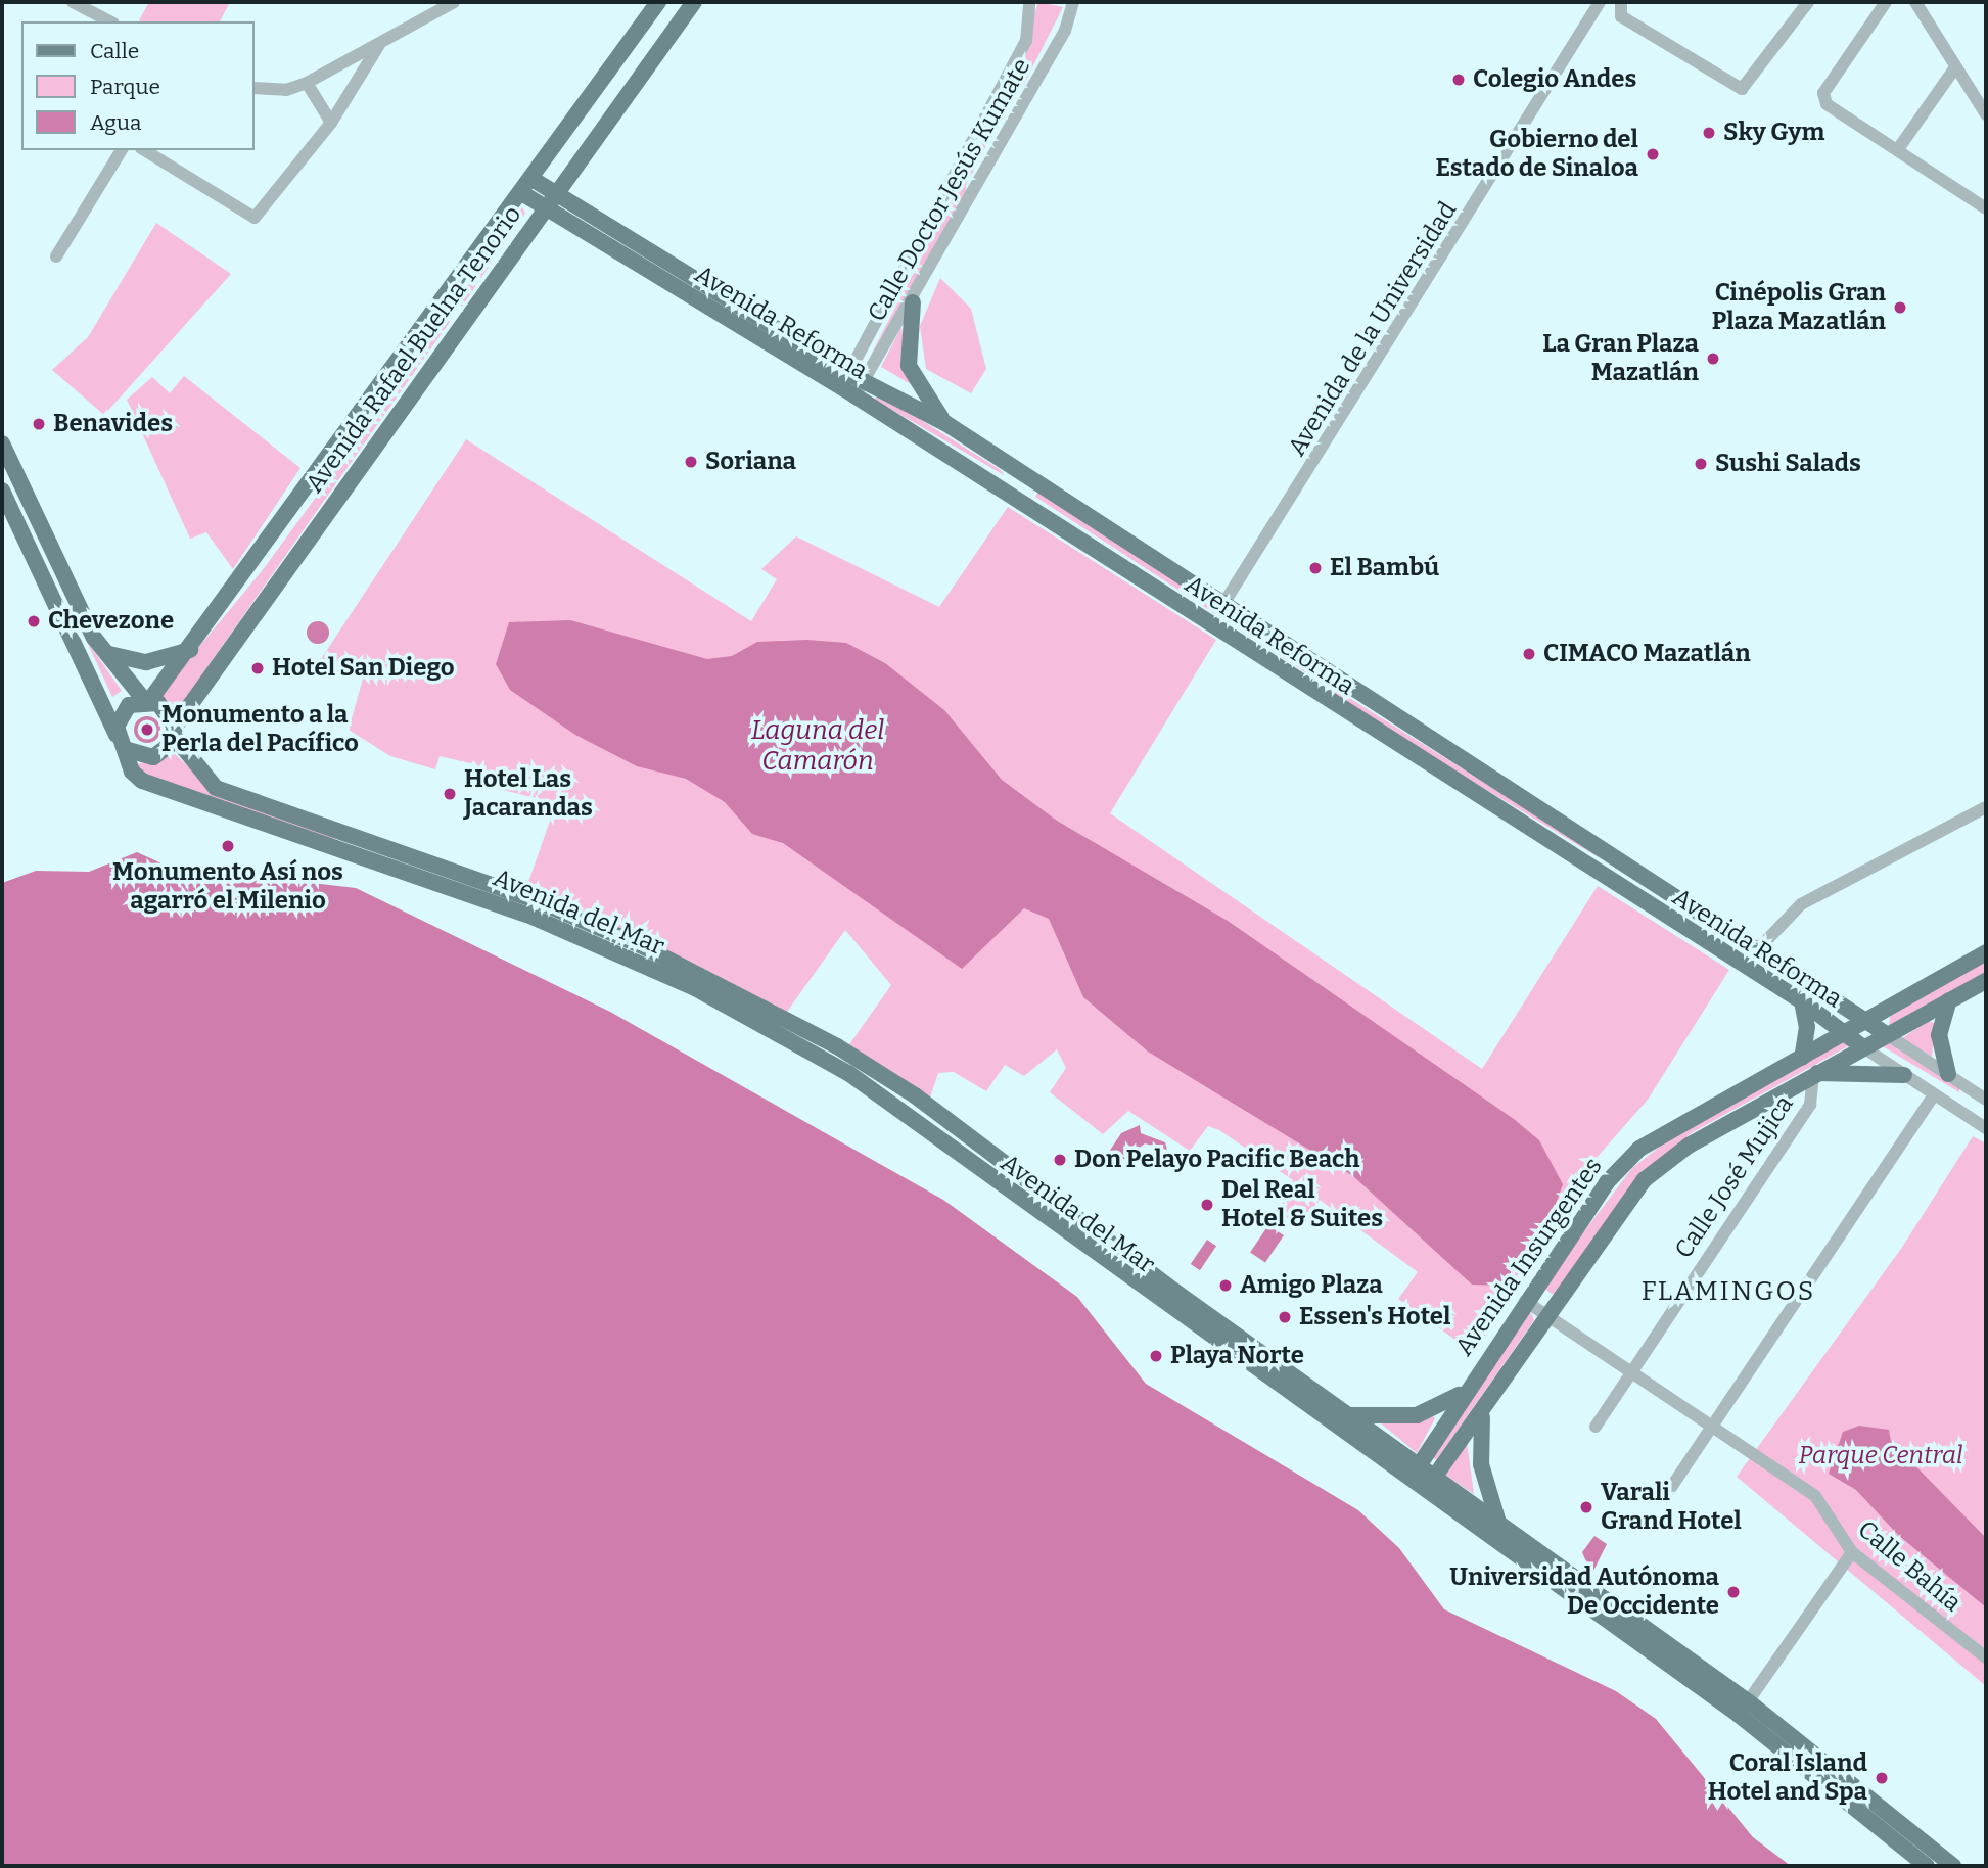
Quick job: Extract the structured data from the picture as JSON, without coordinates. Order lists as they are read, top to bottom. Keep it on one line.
{"streets":{"main road":["Avenida Reforma","Avenida Rafael Buelna Tenorio","Avenida del Mar","Avenida Insurgentes"],"street":["Calle Doctor Jesús Kumate","Avenida de la Universidad","Calle José Mujica","Calle Bahía"]},"crossings":[["Calle Doctor Jesús Kumate","Avenida Reforma"],["Avenida Reforma","Avenida de la Universidad"],["Avenida Reforma","Avenida Rafael Buelna Tenorio"],["Avenida Reforma","Avenida Insurgentes"],["Avenida Rafael Buelna Tenorio","Avenida del Mar"],["Avenida del Mar","Avenida Insurgentes"],["Calle José Mujica","Avenida Insurgentes"],["Calle José Mujica","Calle Bahía"],["Avenida Insurgentes","Calle Bahía"]],"districts":["FLAMINGOS"],"water":["Laguna del Camarón"],"parks":["Parque Central"],"places":["Colegio Andes","Sky Gym","Gobierno del Estado de Sinaloa","Cinépolis Gran Plaza Mazatlán","La Gran Plaza Mazatlán","Benavides","Soriana","Sushi Salads","El Bambú","Chevezone","CIMACO Mazatlán","Hotel San Diego","Monumento a la Perla del Pacífico","Hotel Las Jacarandas","Monumento Así nos agarró el Milenio","Don Pelayo Pacific Beach","Del Real Hotel & Suites","Amigo Plaza","Essen's Hotel","Playa Norte","Varali Grand Hotel","Universidad Autónoma De Occidente","Coral Island Hotel and Spa"],"legend":["Calle","Parque","Agua"]}
